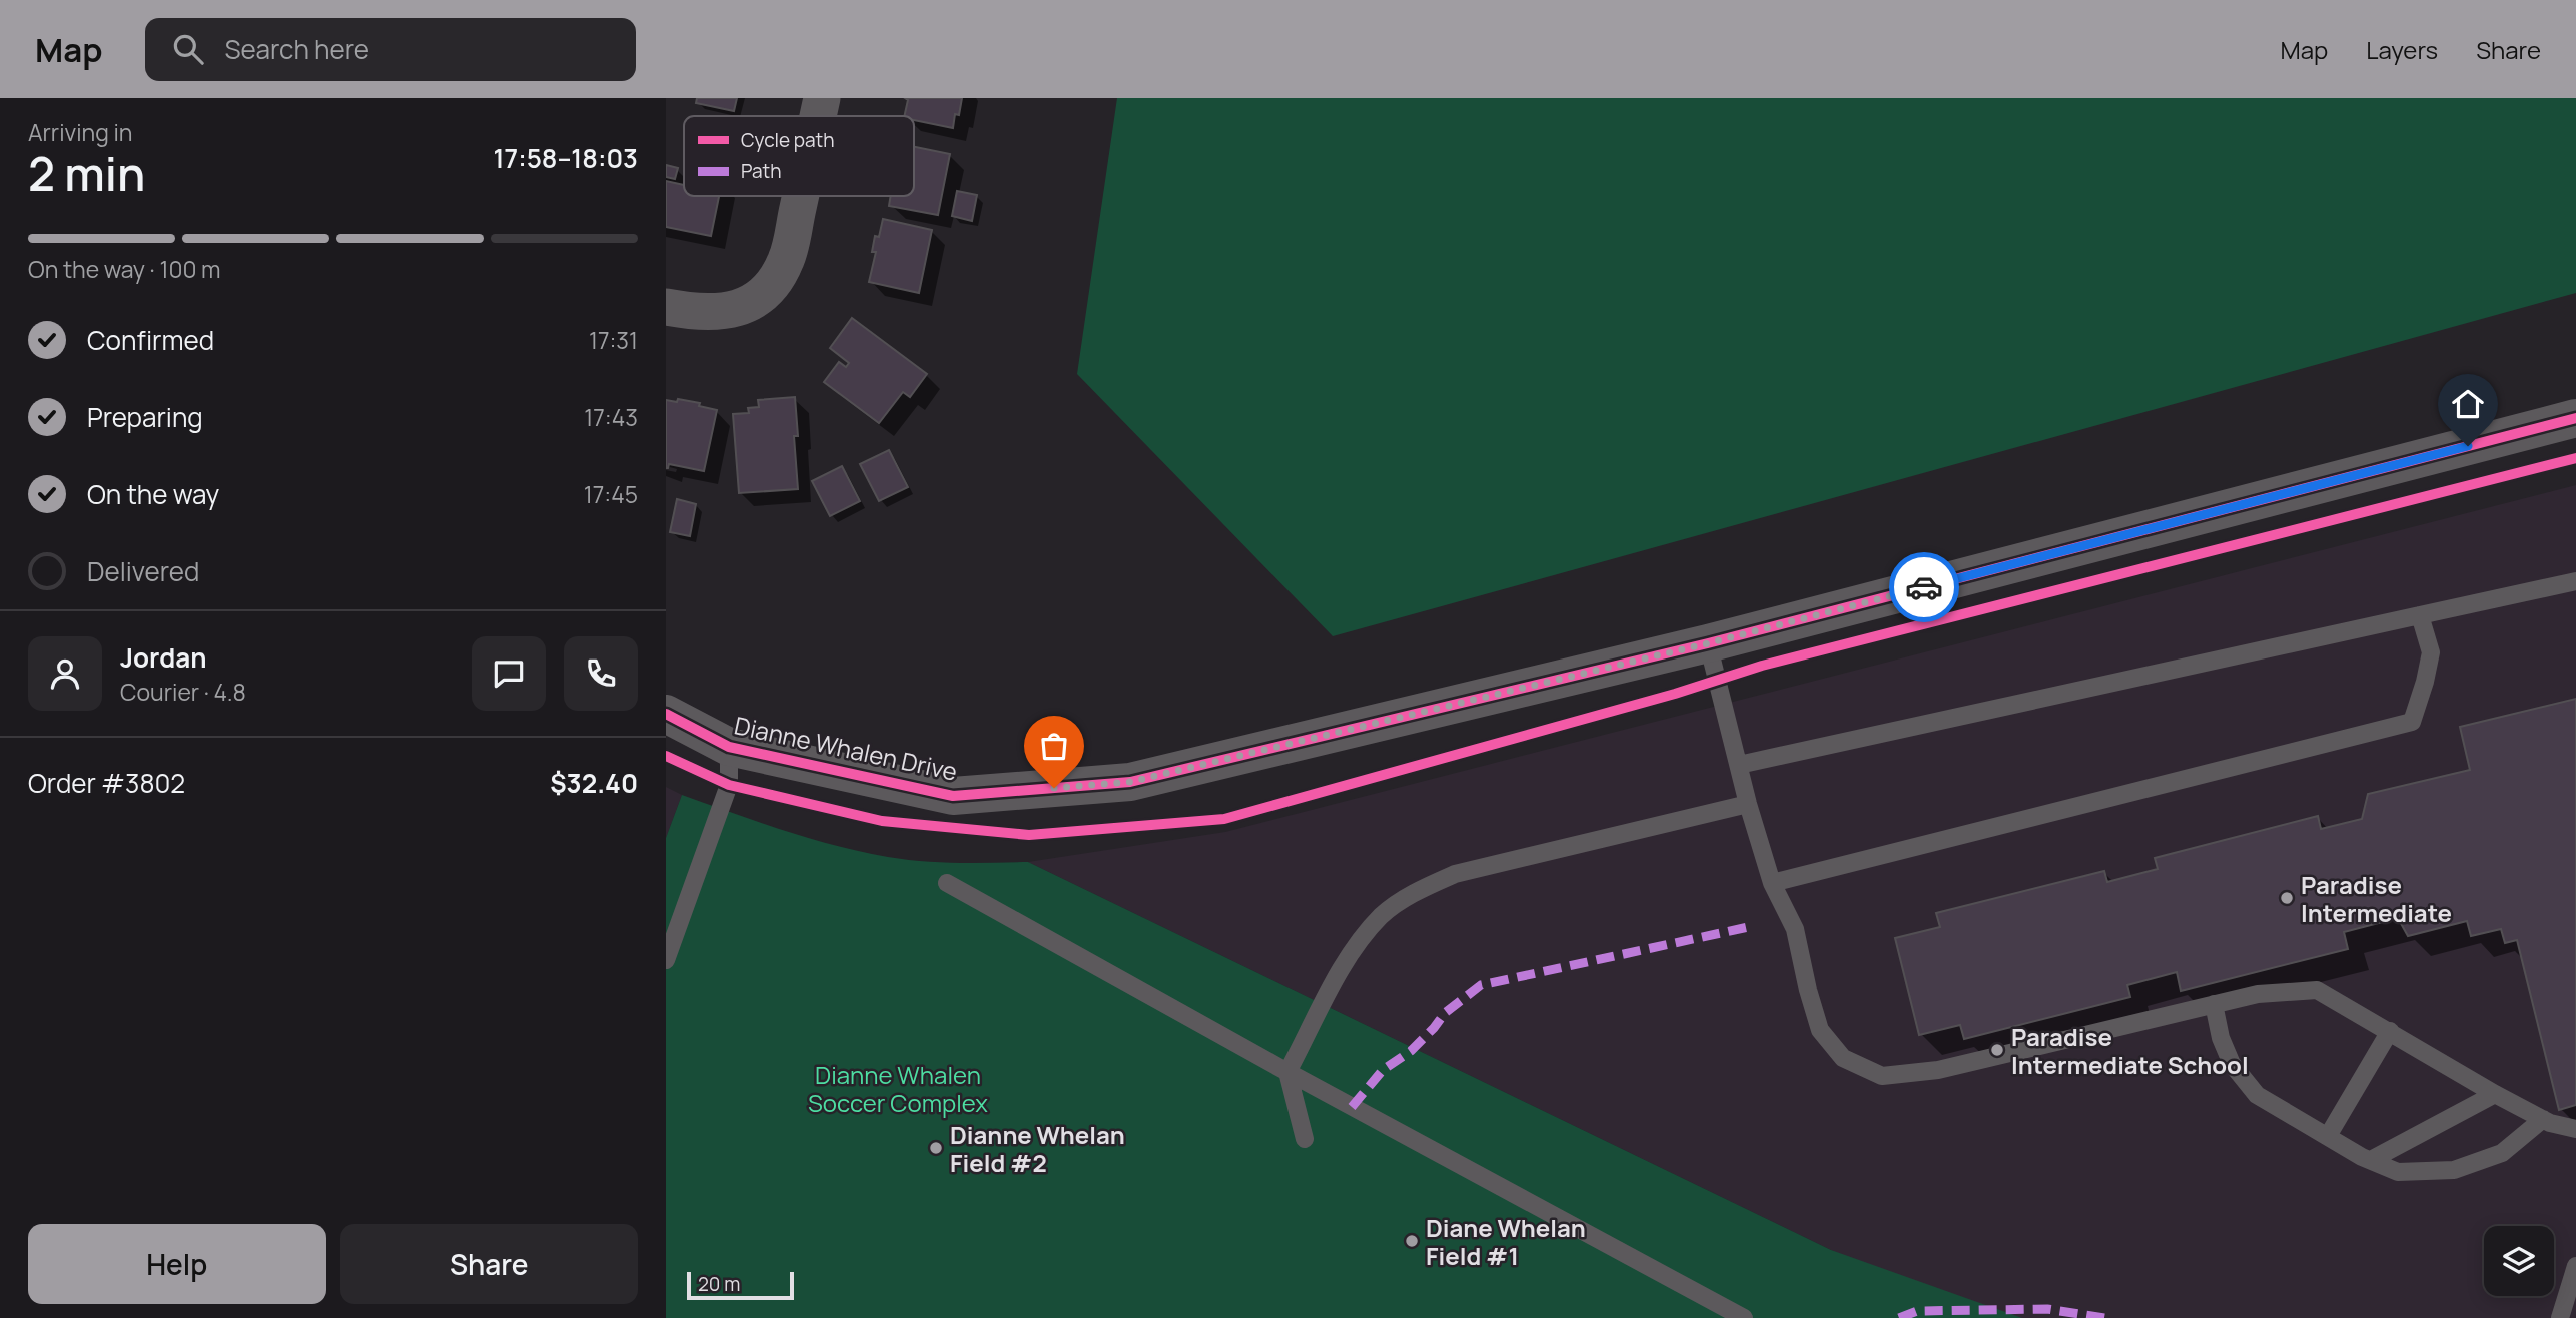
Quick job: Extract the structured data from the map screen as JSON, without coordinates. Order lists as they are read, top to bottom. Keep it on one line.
{"streets":{"street":["Dianne Whalen Drive"]},"parks":["Dianne Whalen Soccer Complex"],"places":["Paradise Intermediate","Paradise Intermediate School","Dianne Whelan Field #2","Diane Whelan Field #1"],"legend":["Cycle path","Path"],"scale_bar":"20 m","page":{"header":"Map","search":"Search here","nav":["Map","Layers","Share"],"heading":["2 min","Arriving in","17:58–18:03"],"panel":["Jordan","Courier · 4.8","Order #3802","$32.40"],"bar":"On the way · 100 m","list":[["Confirmed","17:31"],["Preparing","17:43"],["On the way","17:45"],"Delivered"],"buttons":["Help","Share"],"scale":"20 m"}}
